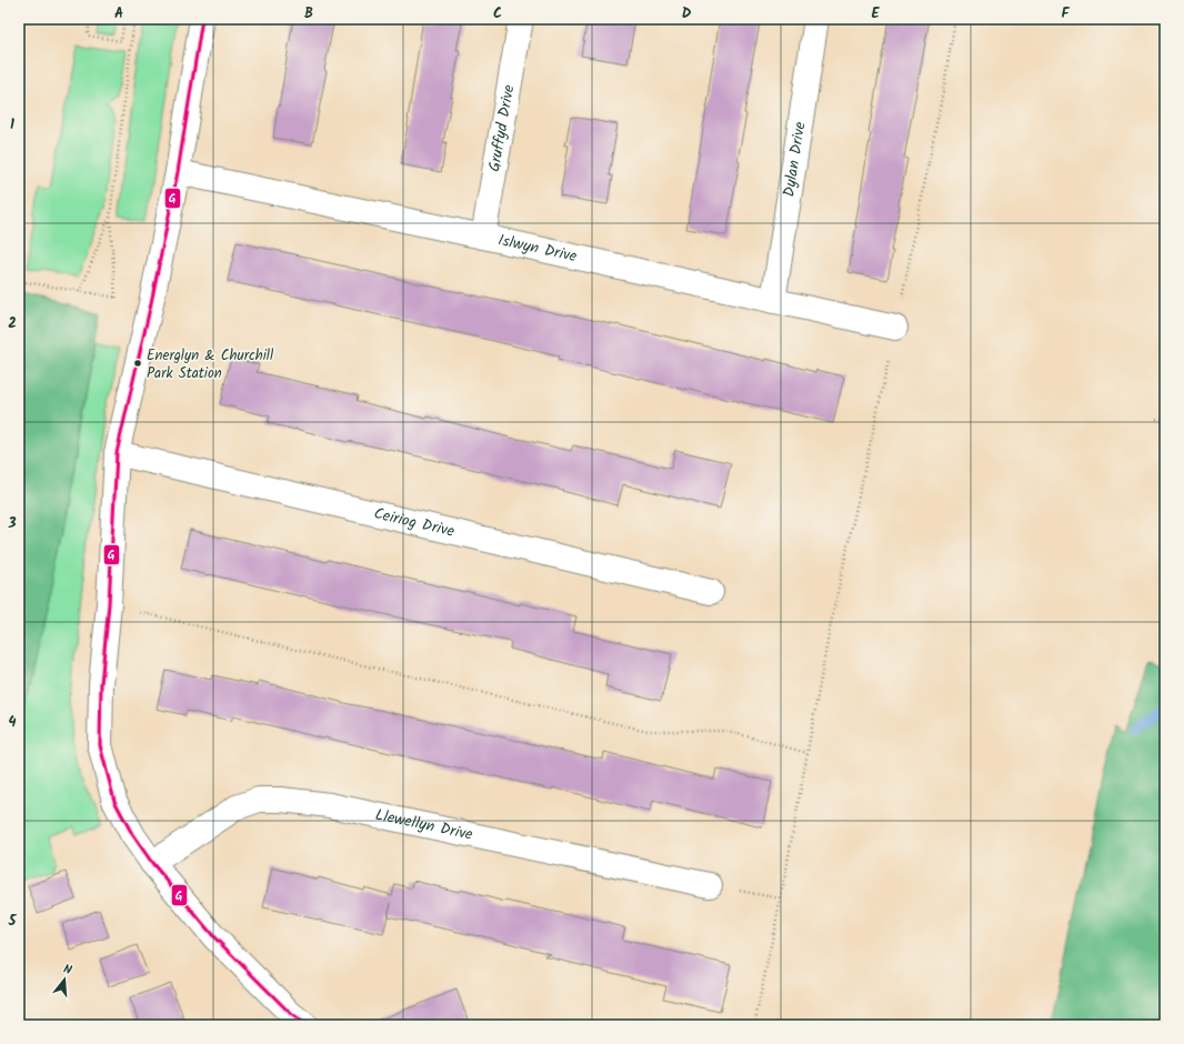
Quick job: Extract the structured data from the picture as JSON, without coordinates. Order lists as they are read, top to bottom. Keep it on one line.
{"streets":{"street":["Gruffyd Drive","Dylan Drive","Islwyn Drive","Ceiriog Drive","Llewellyn Drive"]},"crossings":[["Gruffyd Drive","Islwyn Drive"],["Dylan Drive","Islwyn Drive"]],"places":["Energlyn & Churchill Park Station"],"lines":["transit line G"],"north":"top","grid":{"columns":["A","B","C","D","E","F"],"rows":["1","2","3","4","5"]}}
